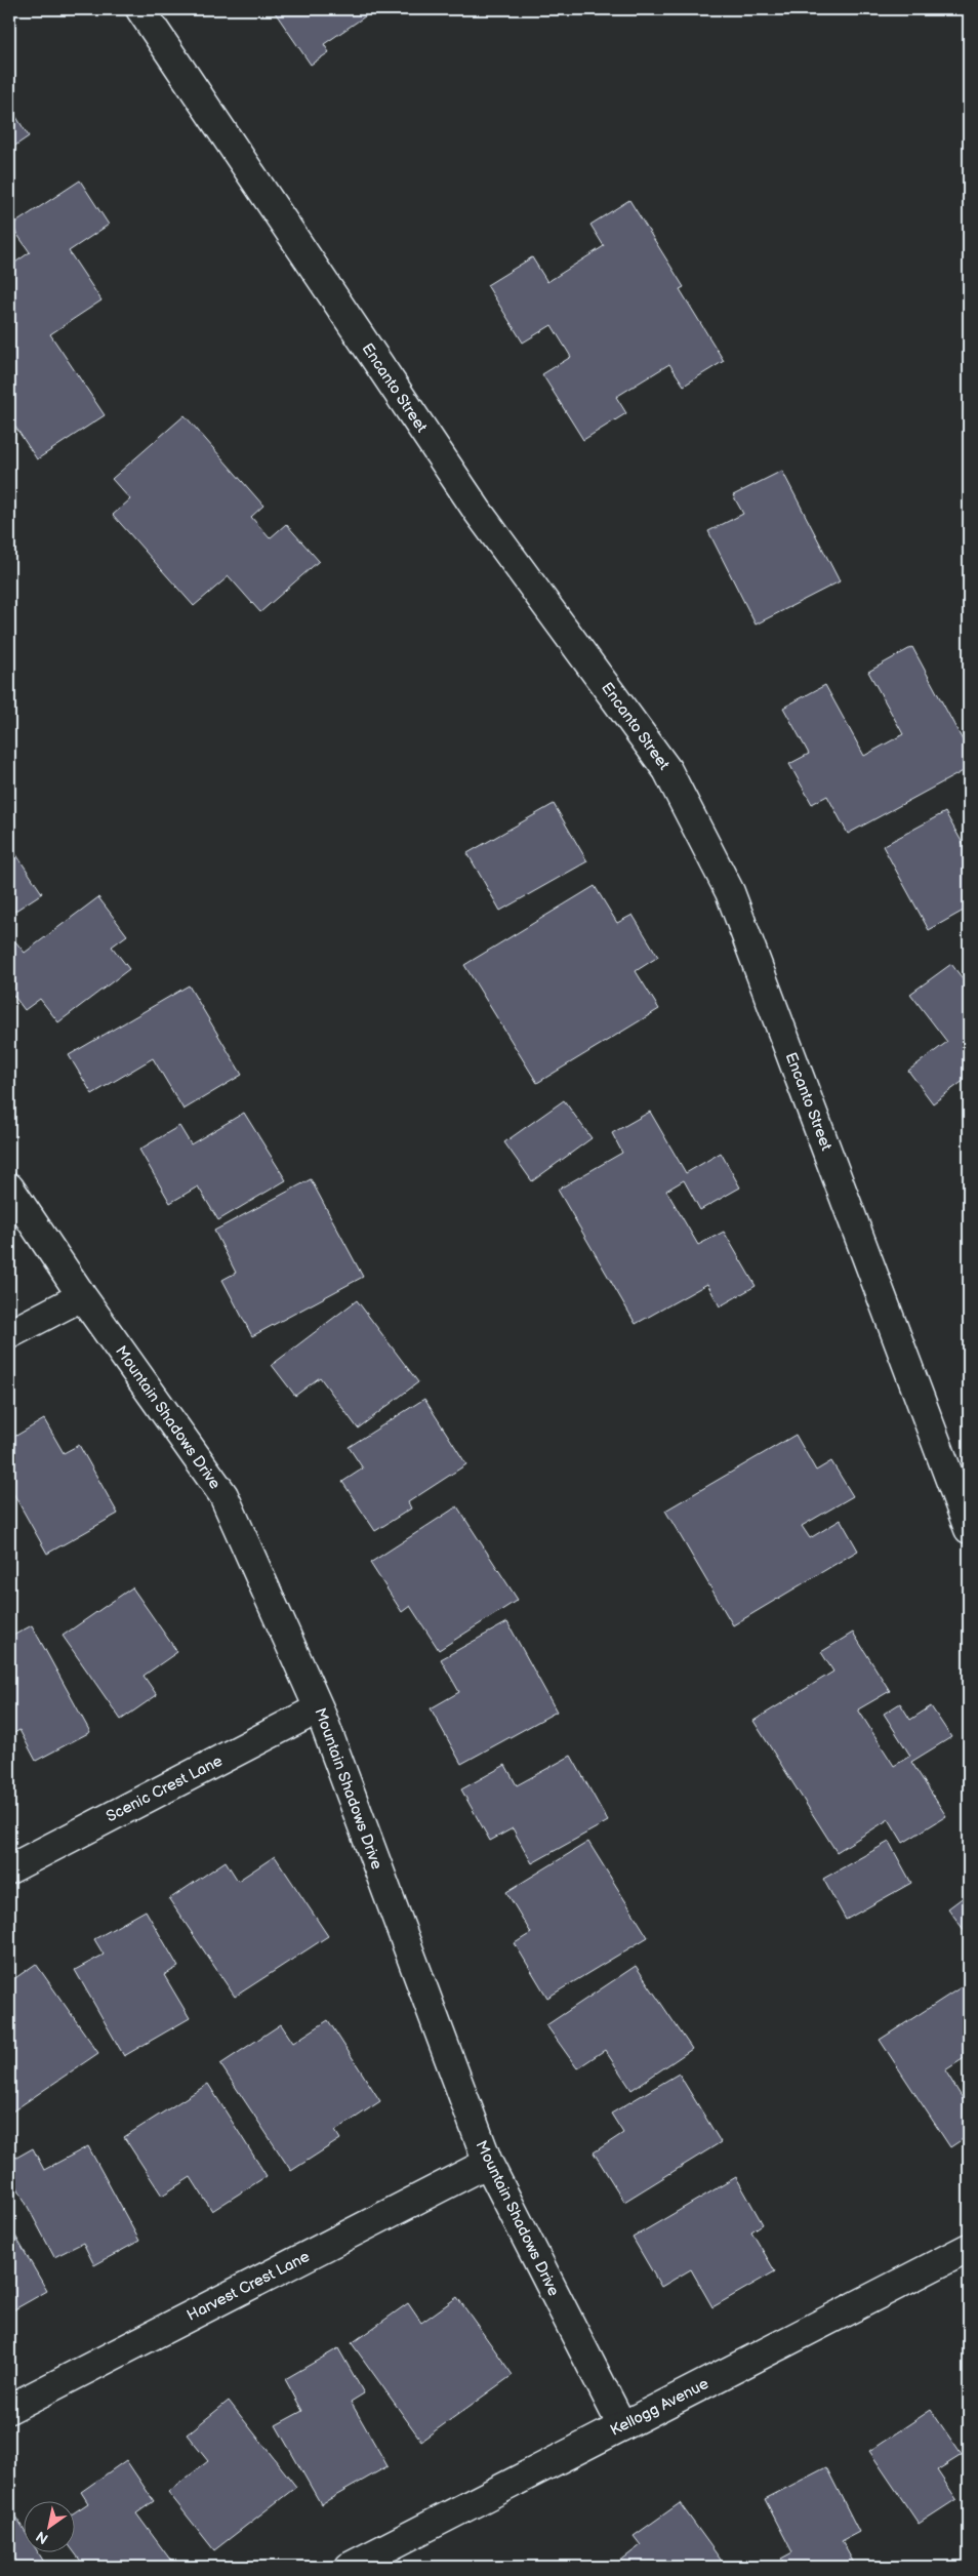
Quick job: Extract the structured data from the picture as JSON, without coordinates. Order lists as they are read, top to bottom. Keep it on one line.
{"streets":{"street":["Encanto Street","Mountain Shadows Drive","Scenic Crest Lane","Harvest Crest Lane","Kellogg Avenue"]},"crossings":[["Mountain Shadows Drive","Scenic Crest Lane"],["Mountain Shadows Drive","Harvest Crest Lane"],["Mountain Shadows Drive","Kellogg Avenue"]],"north":"bottom left"}
